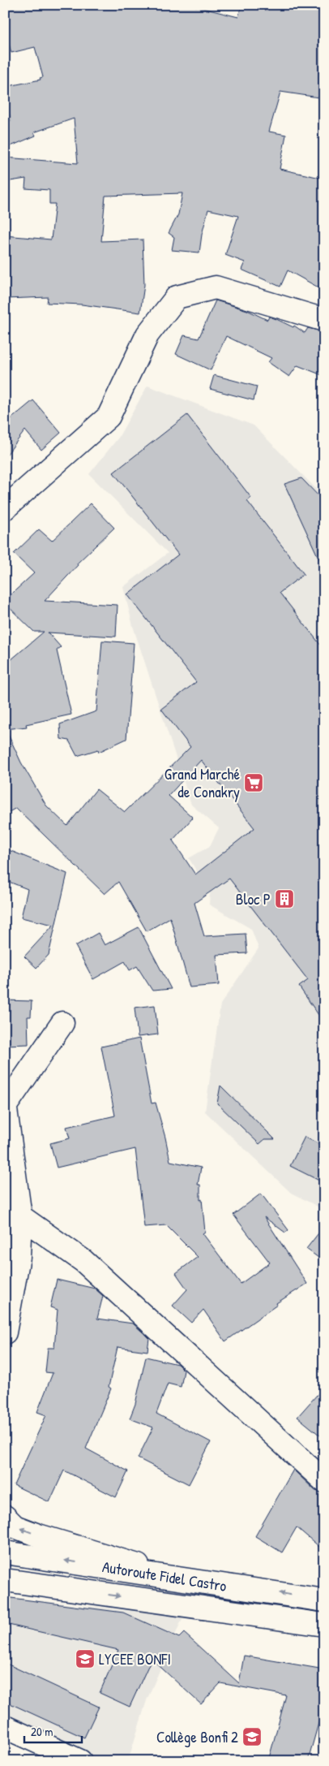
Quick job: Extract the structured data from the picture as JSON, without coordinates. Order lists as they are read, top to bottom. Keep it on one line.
{"streets":{"main road":["Autoroute Fidel Castro"]},"places":{"supermarket":["Grand Marché de Conakry"],"building":["Bloc P"],"school or university":["LYCEE BONFI","Collège Bonfi 2"]},"scale_bar":"20 m"}
